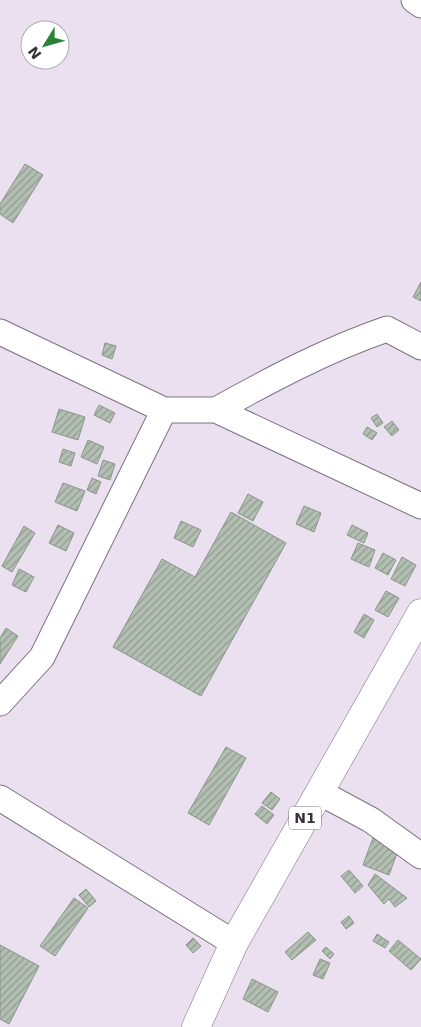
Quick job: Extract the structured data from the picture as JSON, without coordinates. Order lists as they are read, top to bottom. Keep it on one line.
{"streets":{"highway":["N1"]},"north":"bottom left"}
